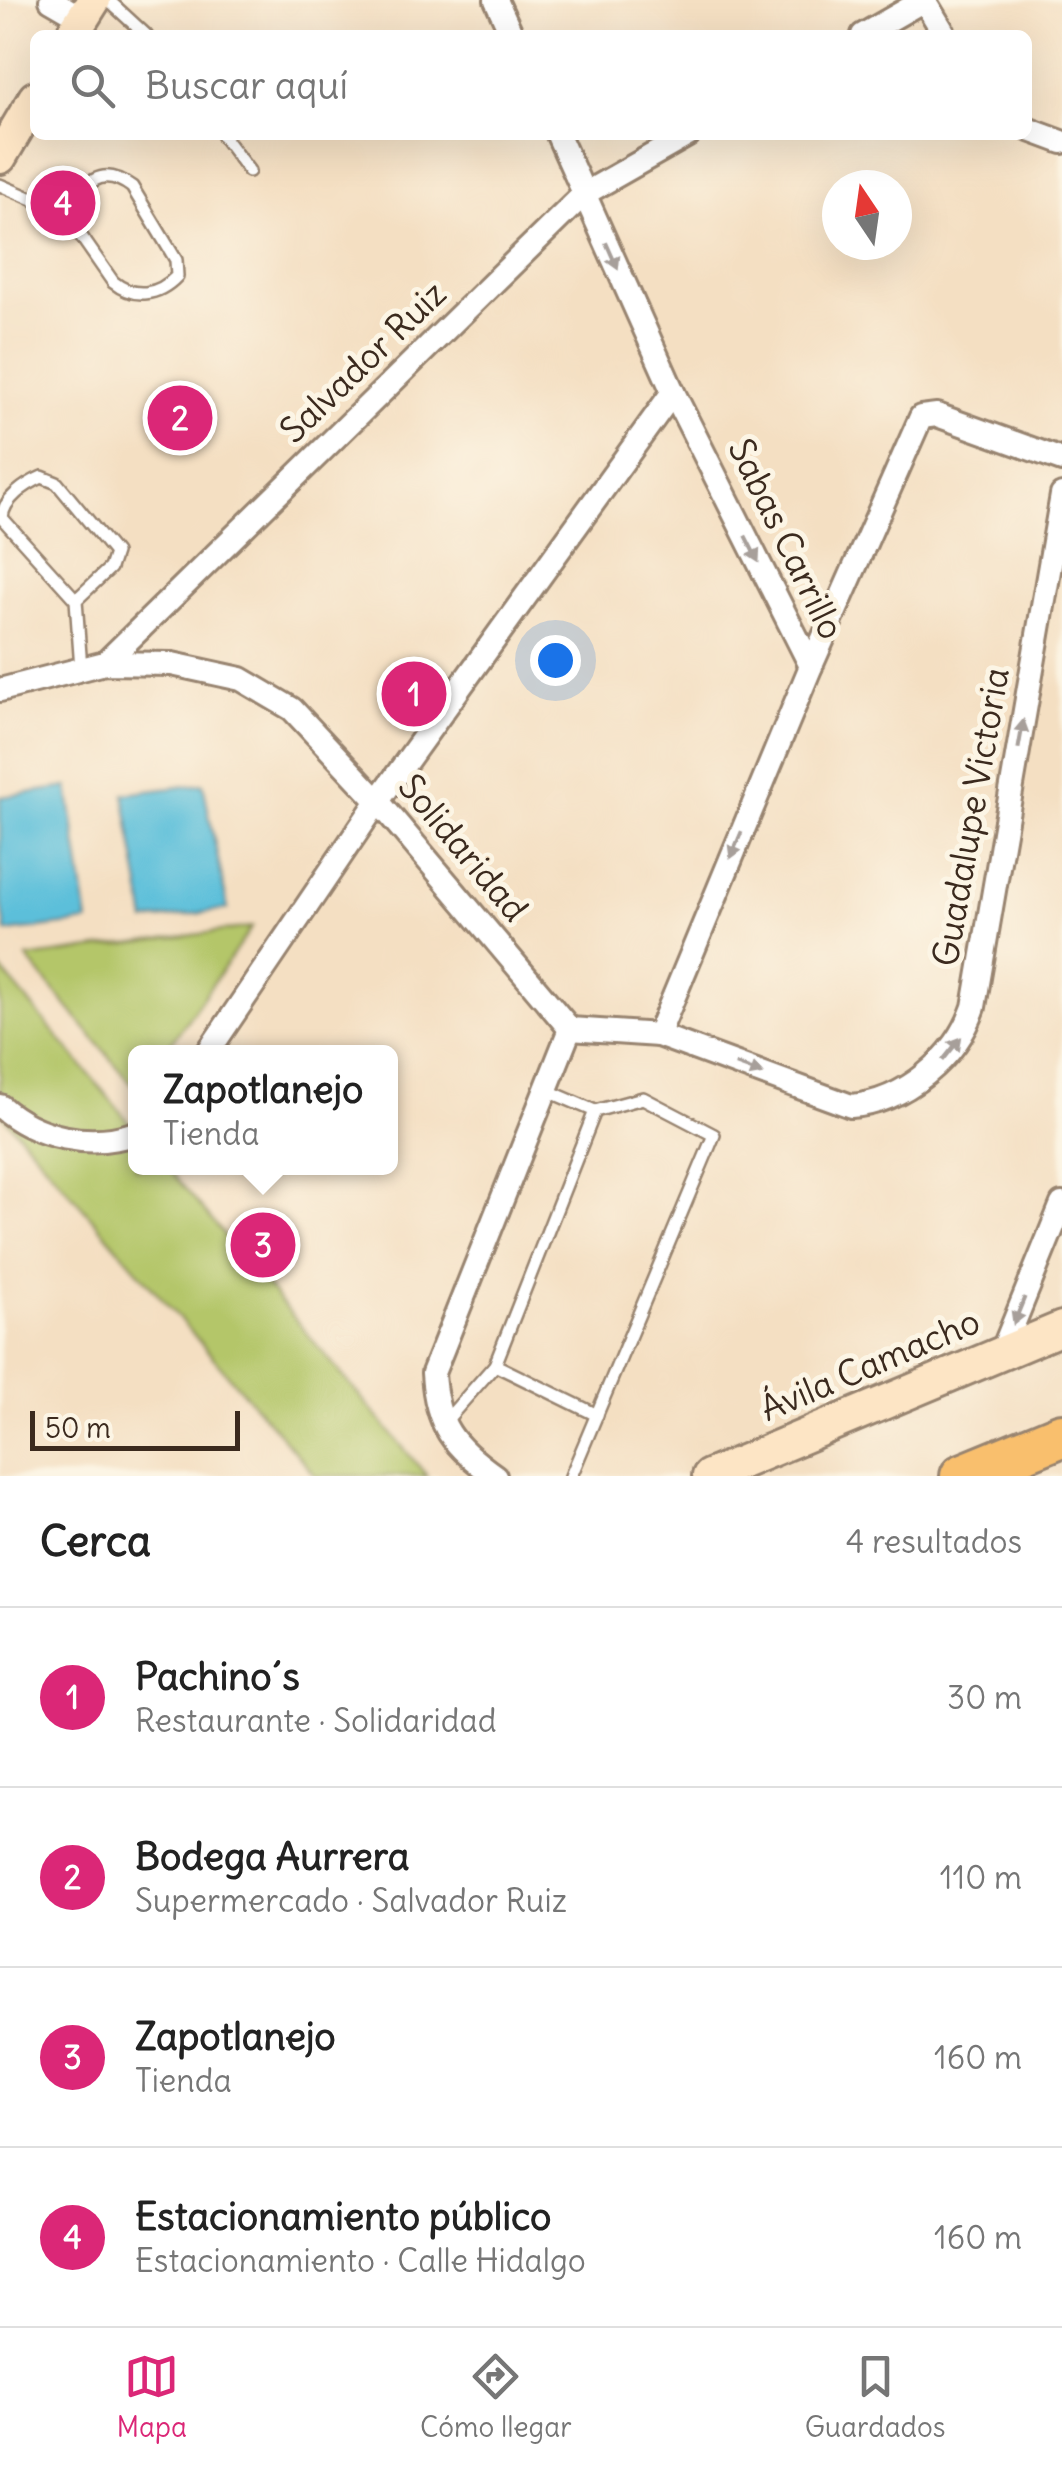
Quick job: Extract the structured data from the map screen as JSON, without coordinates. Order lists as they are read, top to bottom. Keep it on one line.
{"streets":{"street":["Salvador Ruiz","Sabas Carrillo","Guadalupe Victoria","Solidaridad","Ávila Camacho"]},"crossings":[["Salvador Ruiz","Sabas Carrillo"],["Salvador Ruiz","Solidaridad"],["Sabas Carrillo","Guadalupe Victoria"]],"one_way":["Sabas Carrillo"],"scale_bar":"50 m","north":"top","page":{"search":"Buscar aquí","pins":["4","2","1","3"],"popup":["Zapotlanejo","Tienda"],"scale":"50 m","heading":["Cerca","4 resultados"],"list":[{"mark":"1","name":"Pachino´s","note":"Restaurante · Solidaridad","value":"30 m"},{"mark":"2","name":"Bodega Aurrera","note":"Supermercado · Salvador Ruiz","value":"110 m"},{"mark":"3","name":"Zapotlanejo","note":"Tienda","value":"160 m"},{"mark":"4","name":"Estacionamiento público","note":"Estacionamiento · Calle Hidalgo","value":"160 m"}],"nav":["Mapa","Cómo llegar","Guardados"]}}
